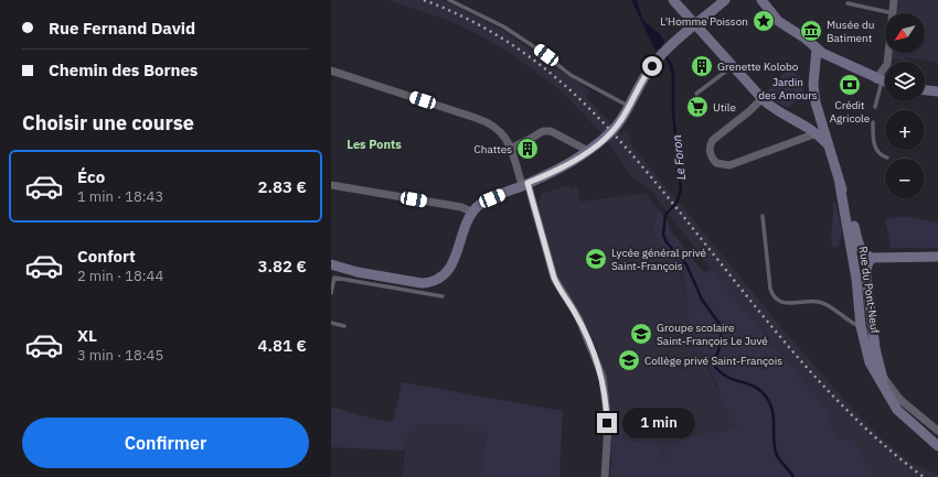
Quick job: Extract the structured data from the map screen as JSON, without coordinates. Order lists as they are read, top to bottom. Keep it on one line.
{"streets":{"street":["Rue du Pont-Neuf"]},"districts":["Les Ponts"],"water":["Le Foron"],"parks":["Jardin des Amours"],"places":{"place":["L'Homme Poisson"],"museum":["Musée du Batiment"],"building":["Grenette Kolobo","Chattes"],"bank":["Crédit Agricole"],"supermarket":["Utile"],"school or university":["Lycée général privé Saint-François","Groupe scolaire Saint-François Le Juvé","Collège privé Saint-François"]},"north":"bottom left","page":{"banner":["Rue Fernand David","Chemin des Bornes"],"map_buttons":["+","−"],"heading":"Choisir une course","list":[{"name":"Éco","note":"1 min · 18:43","value":"2.83 €"},{"name":"Confort","note":"2 min · 18:44","value":"3.82 €"},{"name":"XL","note":"3 min · 18:45","value":"4.81 €"}],"bubble":"1 min","buttons":"Confirmer"}}
